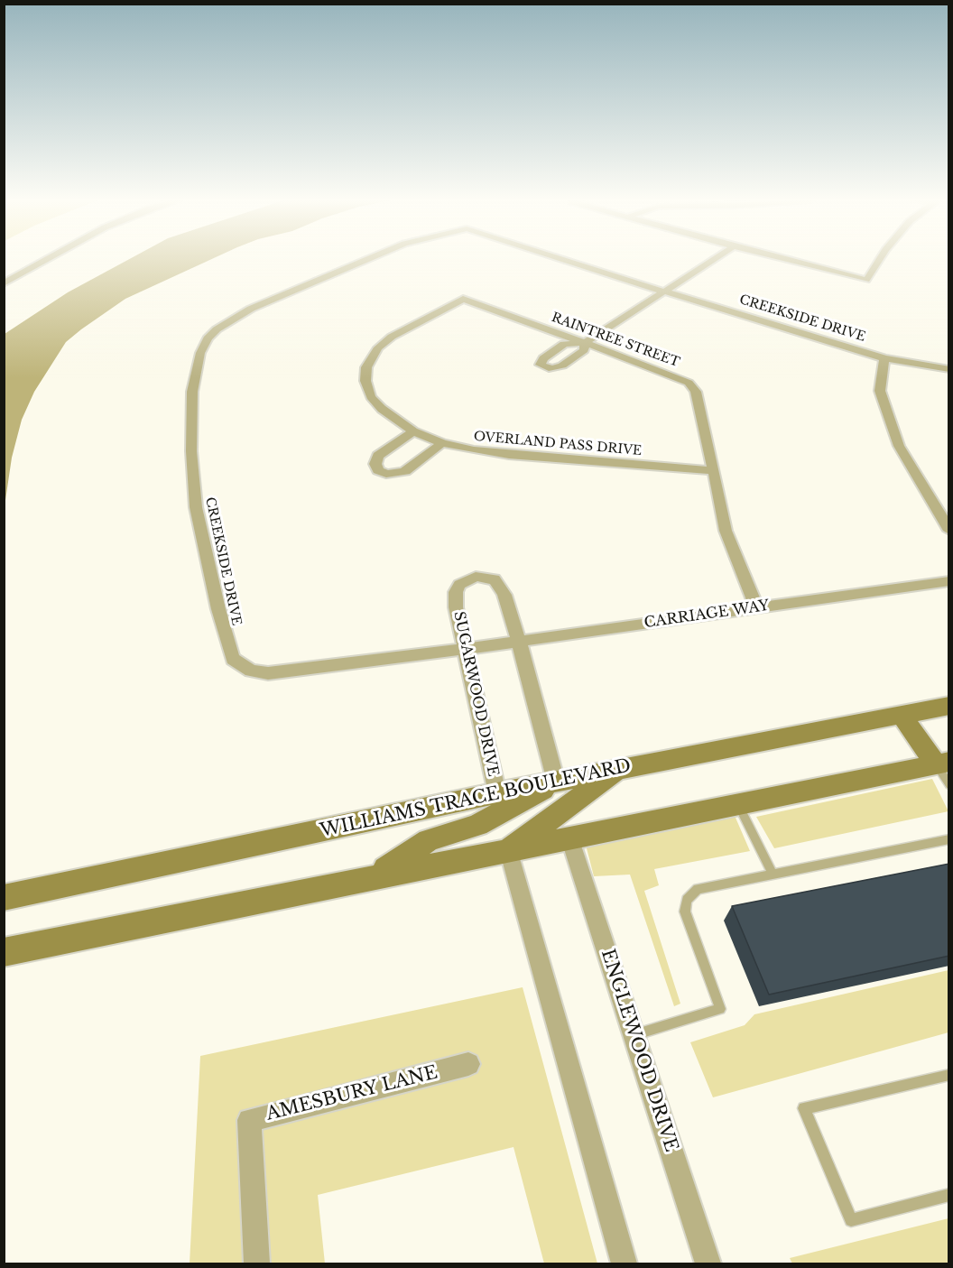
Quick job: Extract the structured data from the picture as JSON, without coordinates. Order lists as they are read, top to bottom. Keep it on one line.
{"streets":{"main road":["WILLIAMS TRACE BOULEVARD"],"street":["CREEKSIDE DRIVE","RAINTREE STREET","OVERLAND PASS DRIVE","CARRIAGE WAY","SUGARWOOD DRIVE","ENGLEWOOD DRIVE","AMESBURY LANE"]},"crossings":[["CREEKSIDE DRIVE","CARRIAGE WAY"],["CREEKSIDE DRIVE","SUGARWOOD DRIVE"],["RAINTREE STREET","OVERLAND PASS DRIVE"],["RAINTREE STREET","CARRIAGE WAY"],["CARRIAGE WAY","SUGARWOOD DRIVE"],["SUGARWOOD DRIVE","WILLIAMS TRACE BOULEVARD"]]}
